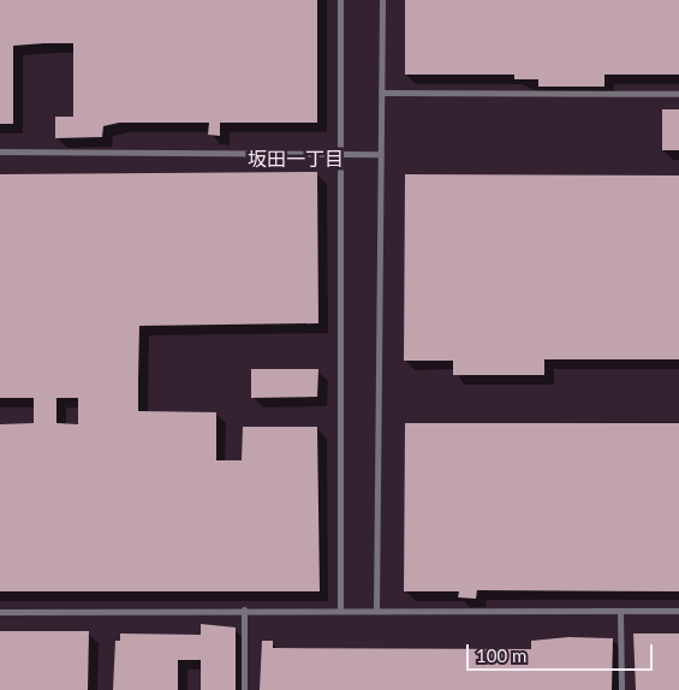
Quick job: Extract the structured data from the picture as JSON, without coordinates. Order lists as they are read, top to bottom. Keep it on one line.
{"districts":["坂田一丁目"],"scale_bar":"100 m"}
